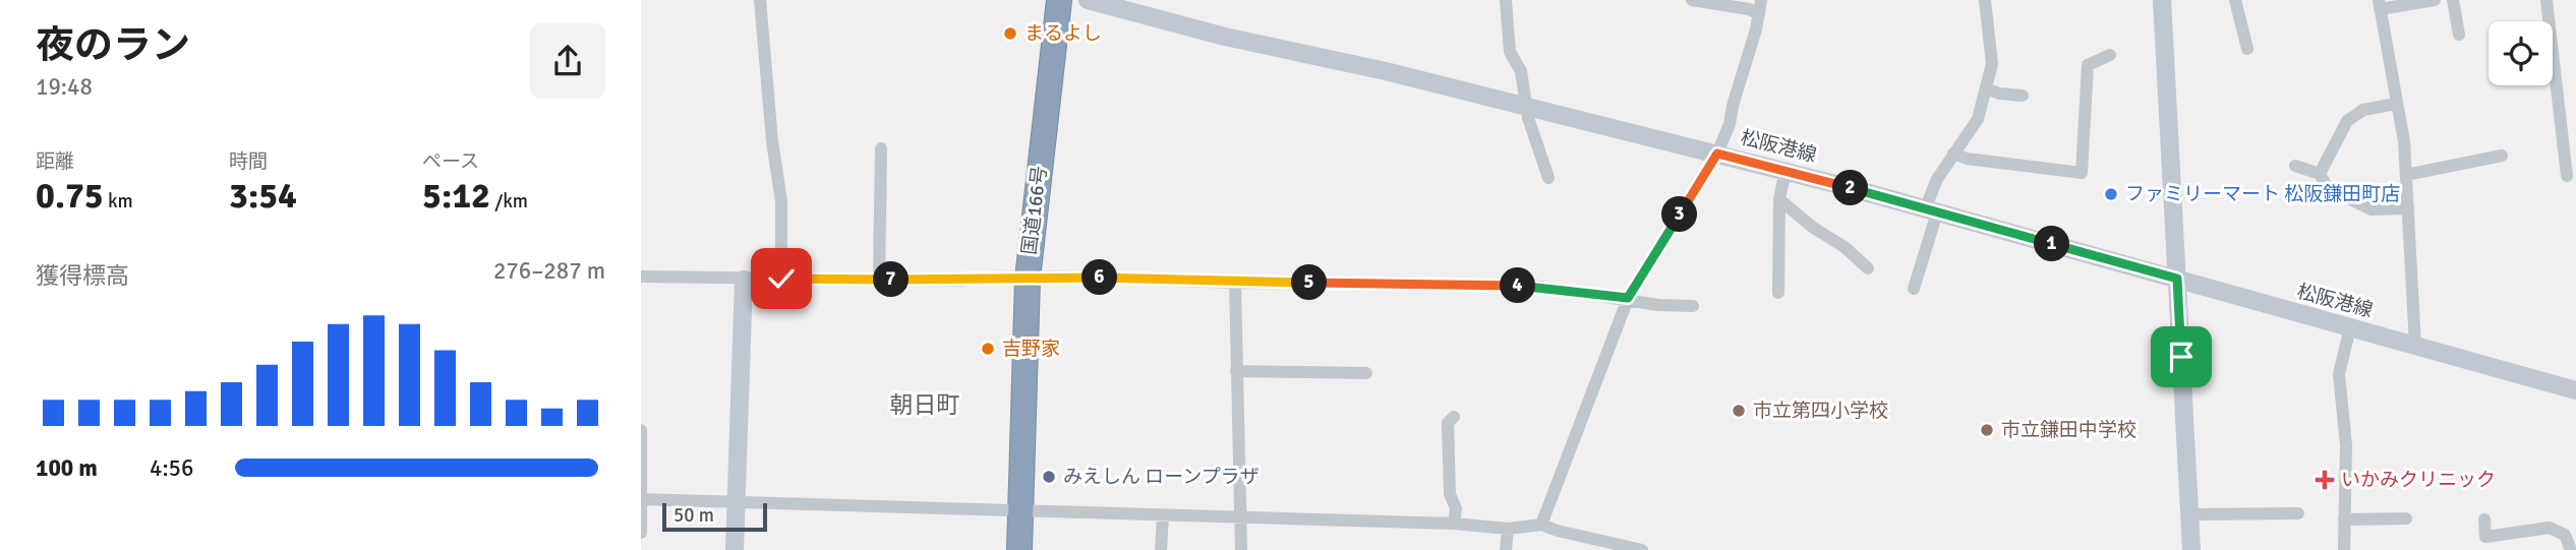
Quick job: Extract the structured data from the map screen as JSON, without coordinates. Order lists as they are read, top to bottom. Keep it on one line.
{"streets":{"highway":["国道166号"],"main road":["松阪港線"]},"districts":["朝日町"],"places":{"other":["まるよし","ファミリーマート 松阪鎌田町店","吉野家","市立第四小学校","市立鎌田中学校","みえしん ローンプラザ"],"health":["いかみクリニック"]},"scale_bar":"50 m","page":{"heading":["夜のラン","19:48"],"stats":[["距離","0.75 km"],["時間","3:54"],["ペース","5:12 /km"]],"pins":["2","3","1","6","7","5","4"],"chart":["獲得標高","276–287 m"],"list":[{"name":"100 m","note":"4:56"}],"scale":"50 m"}}
